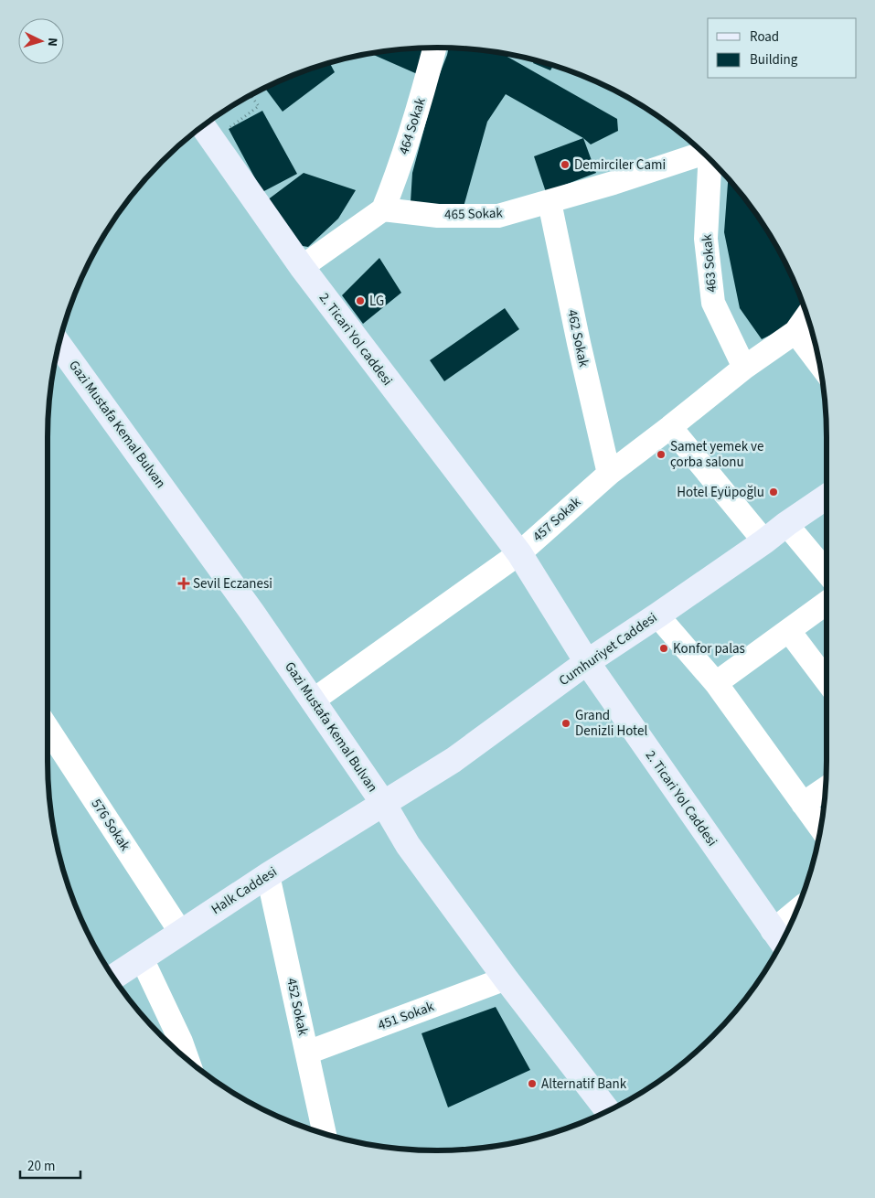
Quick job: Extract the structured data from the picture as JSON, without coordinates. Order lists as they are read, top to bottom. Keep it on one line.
{"streets":{"main road":["2. Ticari Yol caddesi","Gazi Mustafa Kemal Bulvan","Cumhuriyet Caddesi","2. Ticari Yol Caddesi","Halk Caddesi"],"street":["464 Sokak","465 Sokak","463 Sokak","462 Sokak","457 Sokak","576 Sokak","452 Sokak","451 Sokak"]},"crossings":[["464 Sokak","465 Sokak"],["465 Sokak","462 Sokak"],["463 Sokak","457 Sokak"],["462 Sokak","457 Sokak"],["2. Ticari Yol caddesi","457 Sokak"],["2. Ticari Yol caddesi","2. Ticari Yol Caddesi"],["Gazi Mustafa Kemal Bulvan","457 Sokak"],["Gazi Mustafa Kemal Bulvan","Cumhuriyet Caddesi"],["Gazi Mustafa Kemal Bulvan","Halk Caddesi"],["Gazi Mustafa Kemal Bulvan","451 Sokak"],["457 Sokak","2. Ticari Yol Caddesi"],["Cumhuriyet Caddesi","2. Ticari Yol Caddesi"],["Cumhuriyet Caddesi","Halk Caddesi"],["576 Sokak","Halk Caddesi"],["Halk Caddesi","452 Sokak"],["452 Sokak","451 Sokak"]],"places":{"other":["Demirciler Cami","LG","Samet yemek ve çorba salonu","Hotel Eyüpoğlu","Konfor palas","Grand Denizli Hotel","Alternatif Bank"],"health":["Sevil Eczanesi"]},"legend":["Road","Building"],"scale_bar":"20 m","north":"right"}
